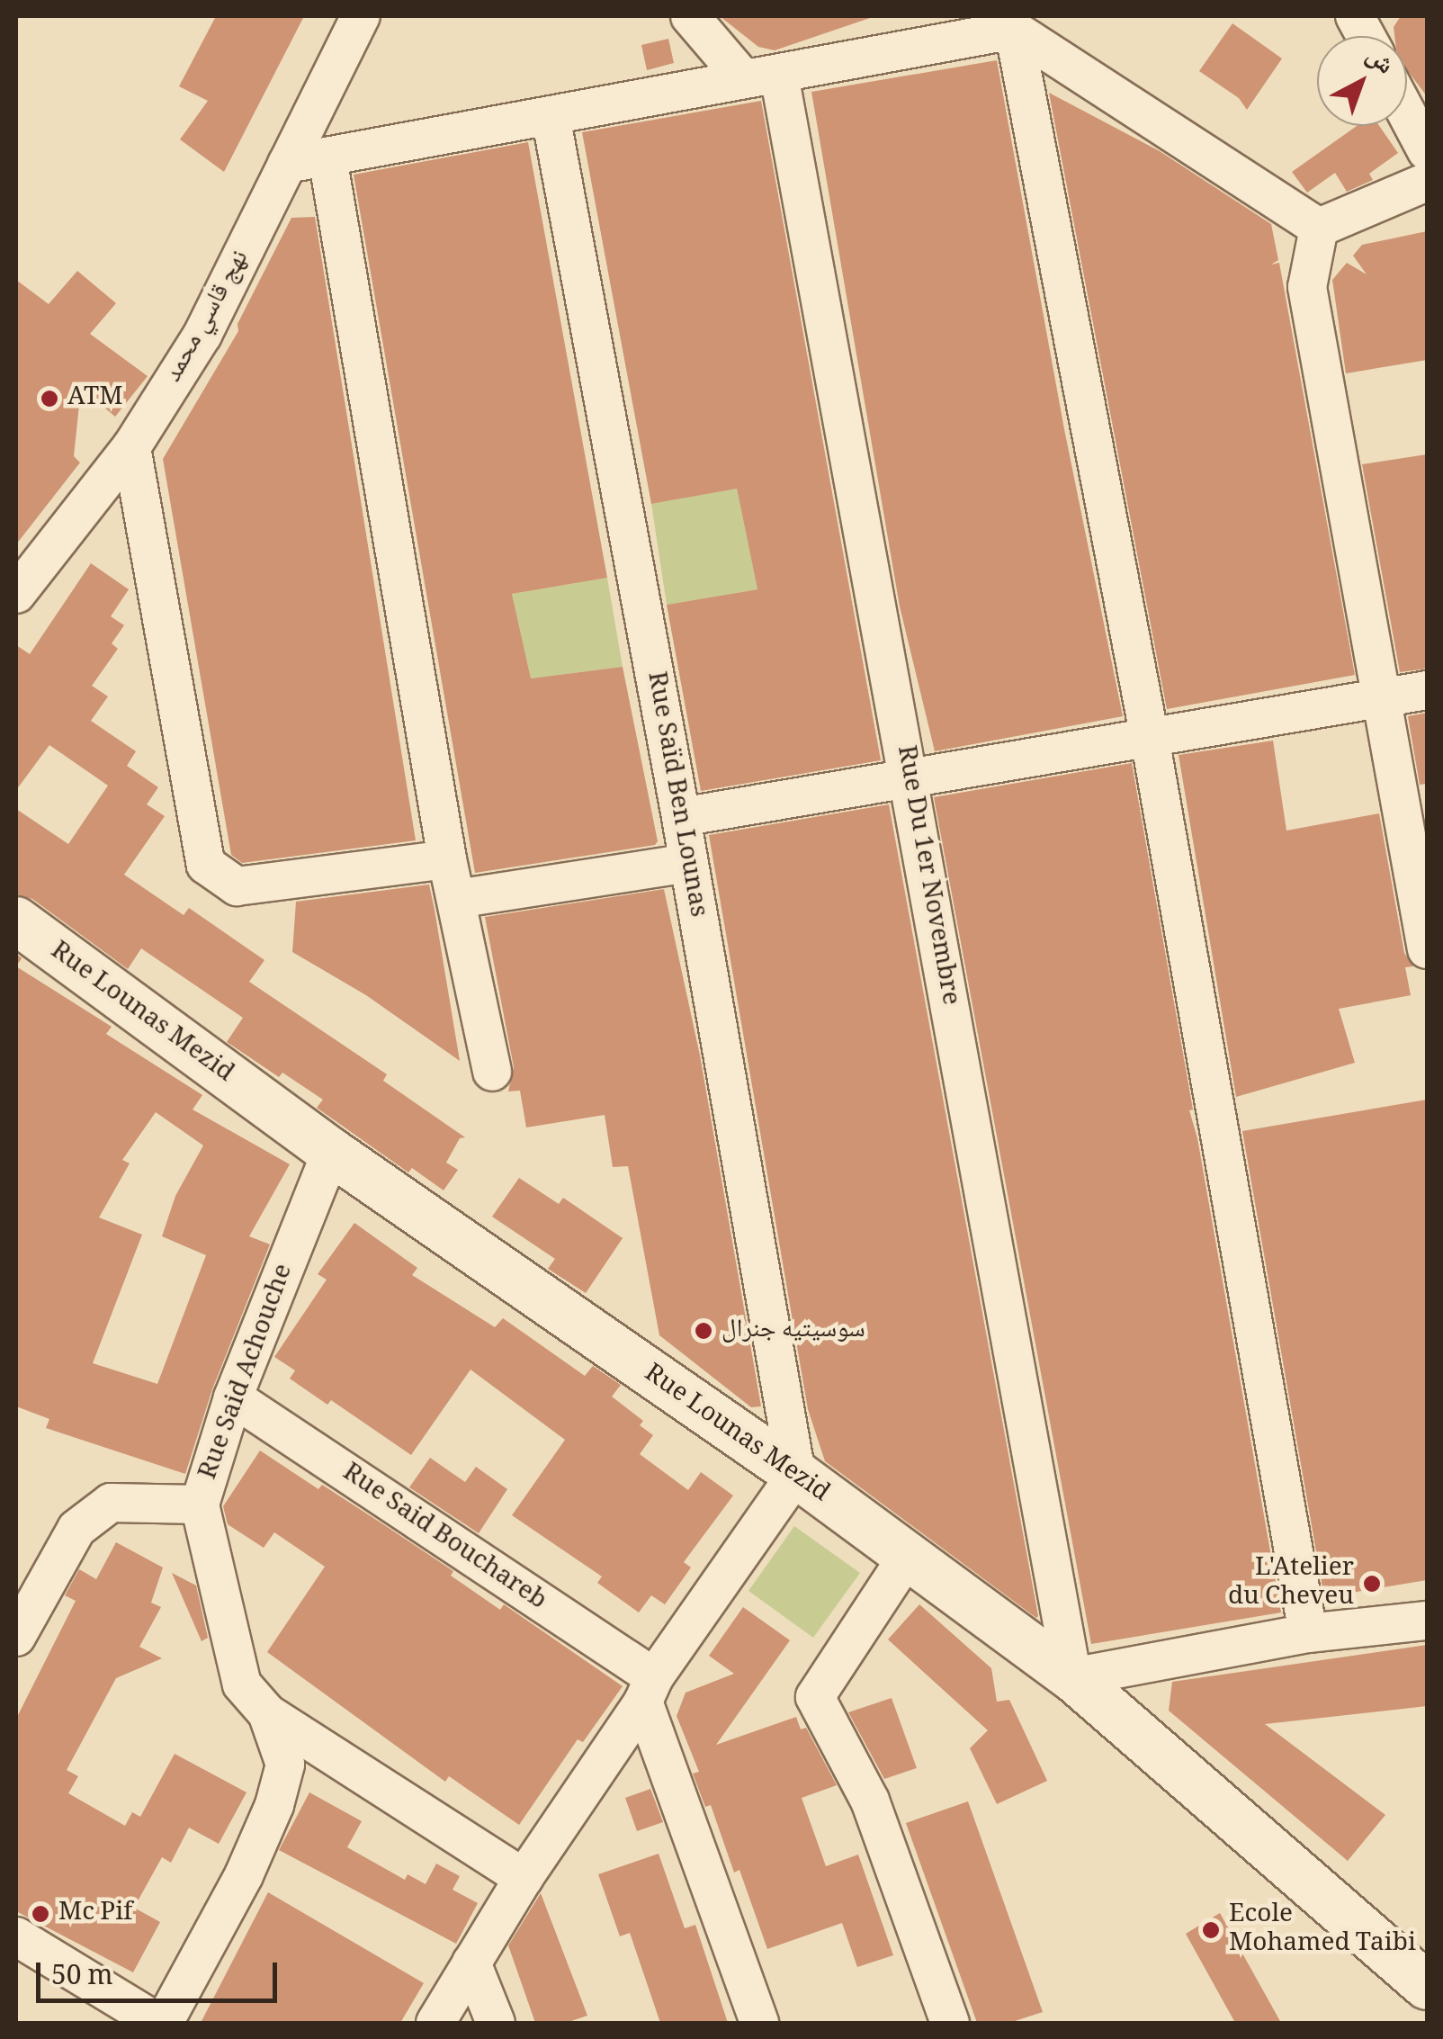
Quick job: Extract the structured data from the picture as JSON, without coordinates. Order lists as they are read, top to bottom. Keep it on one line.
{"streets":{"street":["نهج قاسي محمد","Rue Saïd Ben Lounas","Rue Du 1er Novembre","Rue Lounas Mezid","Rue Said Achouche","Rue Said Bouchareb"]},"crossings":[["Rue Saïd Ben Lounas","Rue Lounas Mezid"],["Rue Du 1er Novembre","Rue Lounas Mezid"],["Rue Lounas Mezid","Rue Said Achouche"],["Rue Said Achouche","Rue Said Bouchareb"]],"places":["ATM","سوسيتيه جنرال","L'Atelier du Cheveu","Mc Pif","Ecole Mohamed Taibi"],"scale_bar":"50 m","north":"top right"}
